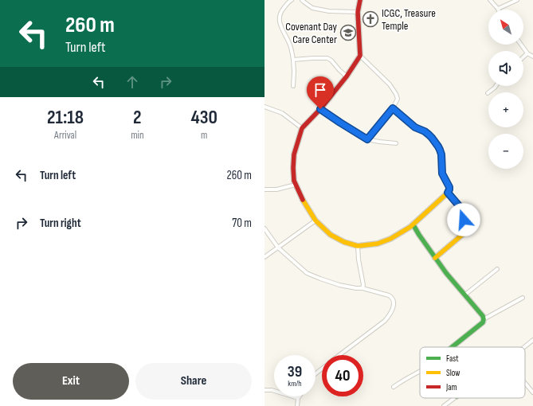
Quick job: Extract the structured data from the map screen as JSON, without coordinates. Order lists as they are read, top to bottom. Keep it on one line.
{"places":{"church":["ICGC, Treasure Temple"],"school or university":["Covenant Day Care Center"]},"legend":["Fast","Slow","Jam"],"north":"top left","page":{"turn":["260 m","Turn left"],"map_buttons":["+","−"],"eta":["21:18","Arrival","2","min","430","m"],"list":[{"name":"Turn left","value":"260 m"},{"name":"Turn right","value":"70 m"}],"speed":"39 km/h","limit":"40","buttons":["Exit","Share"]}}
